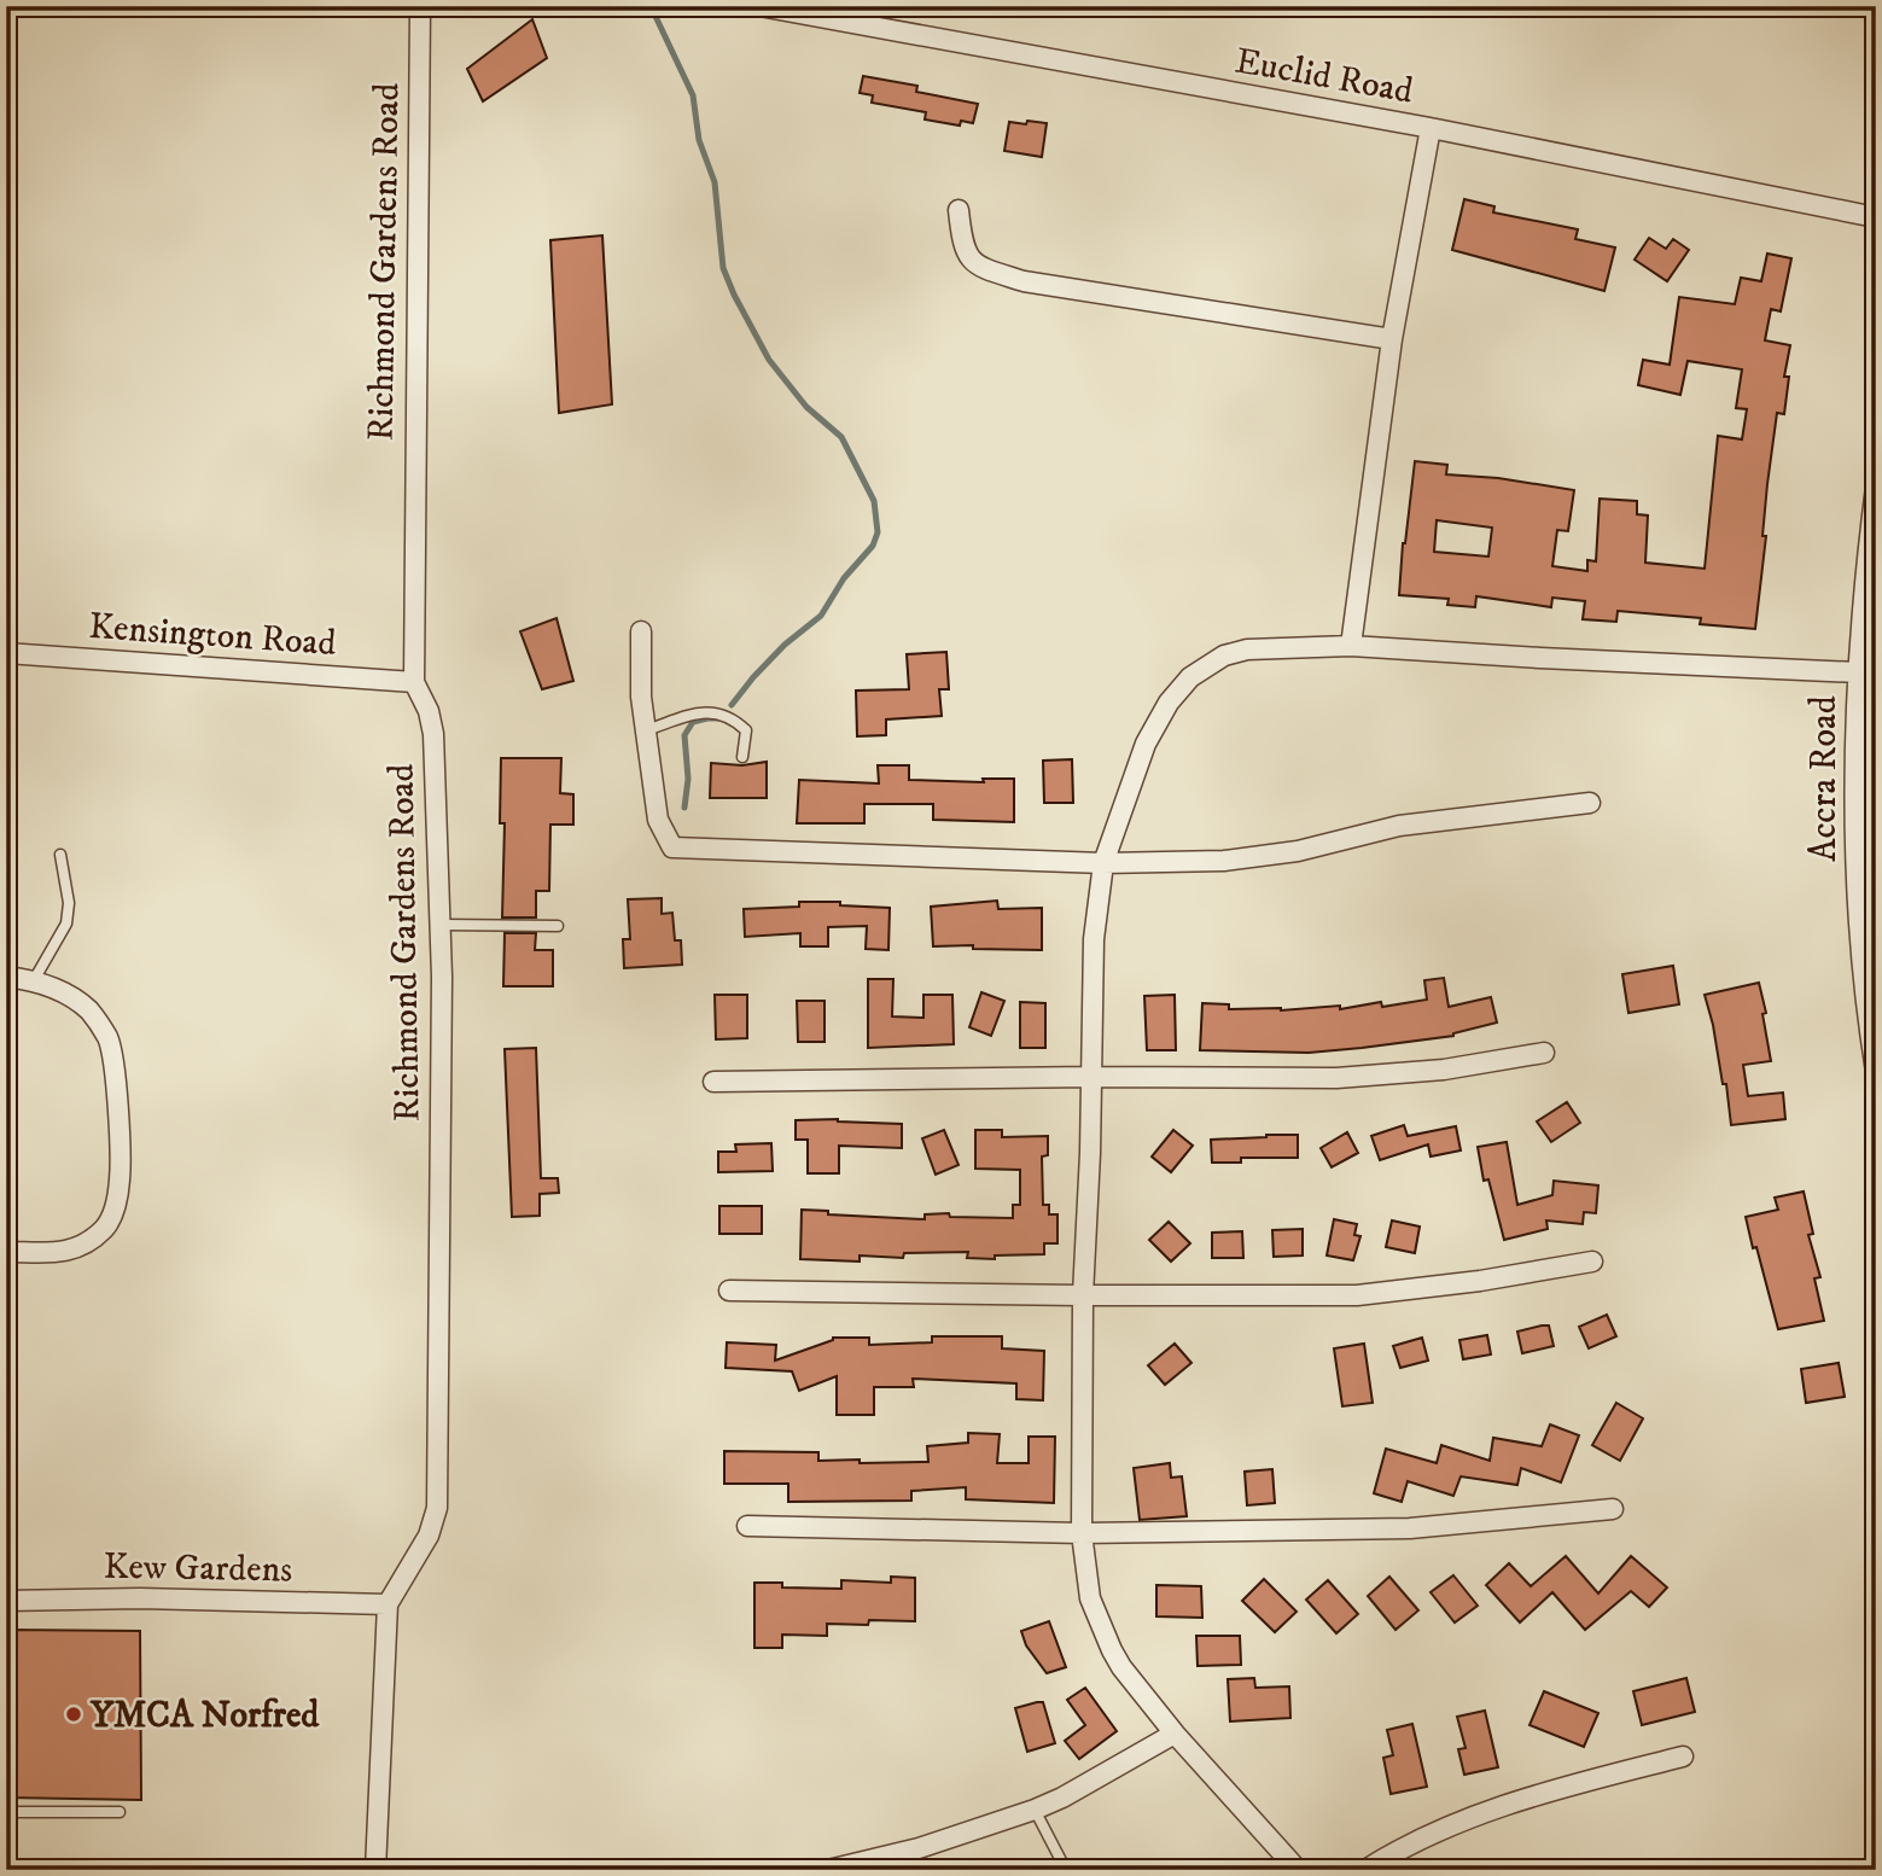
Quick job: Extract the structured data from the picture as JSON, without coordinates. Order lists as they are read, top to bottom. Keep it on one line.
{"streets":{"street":["Euclid Road","Richmond Gardens Road","Kensington Road","Accra Road","Kew Gardens"]},"crossings":[["Richmond Gardens Road","Kensington Road"],["Richmond Gardens Road","Kew Gardens"]],"places":["YMCA Norfred"]}
